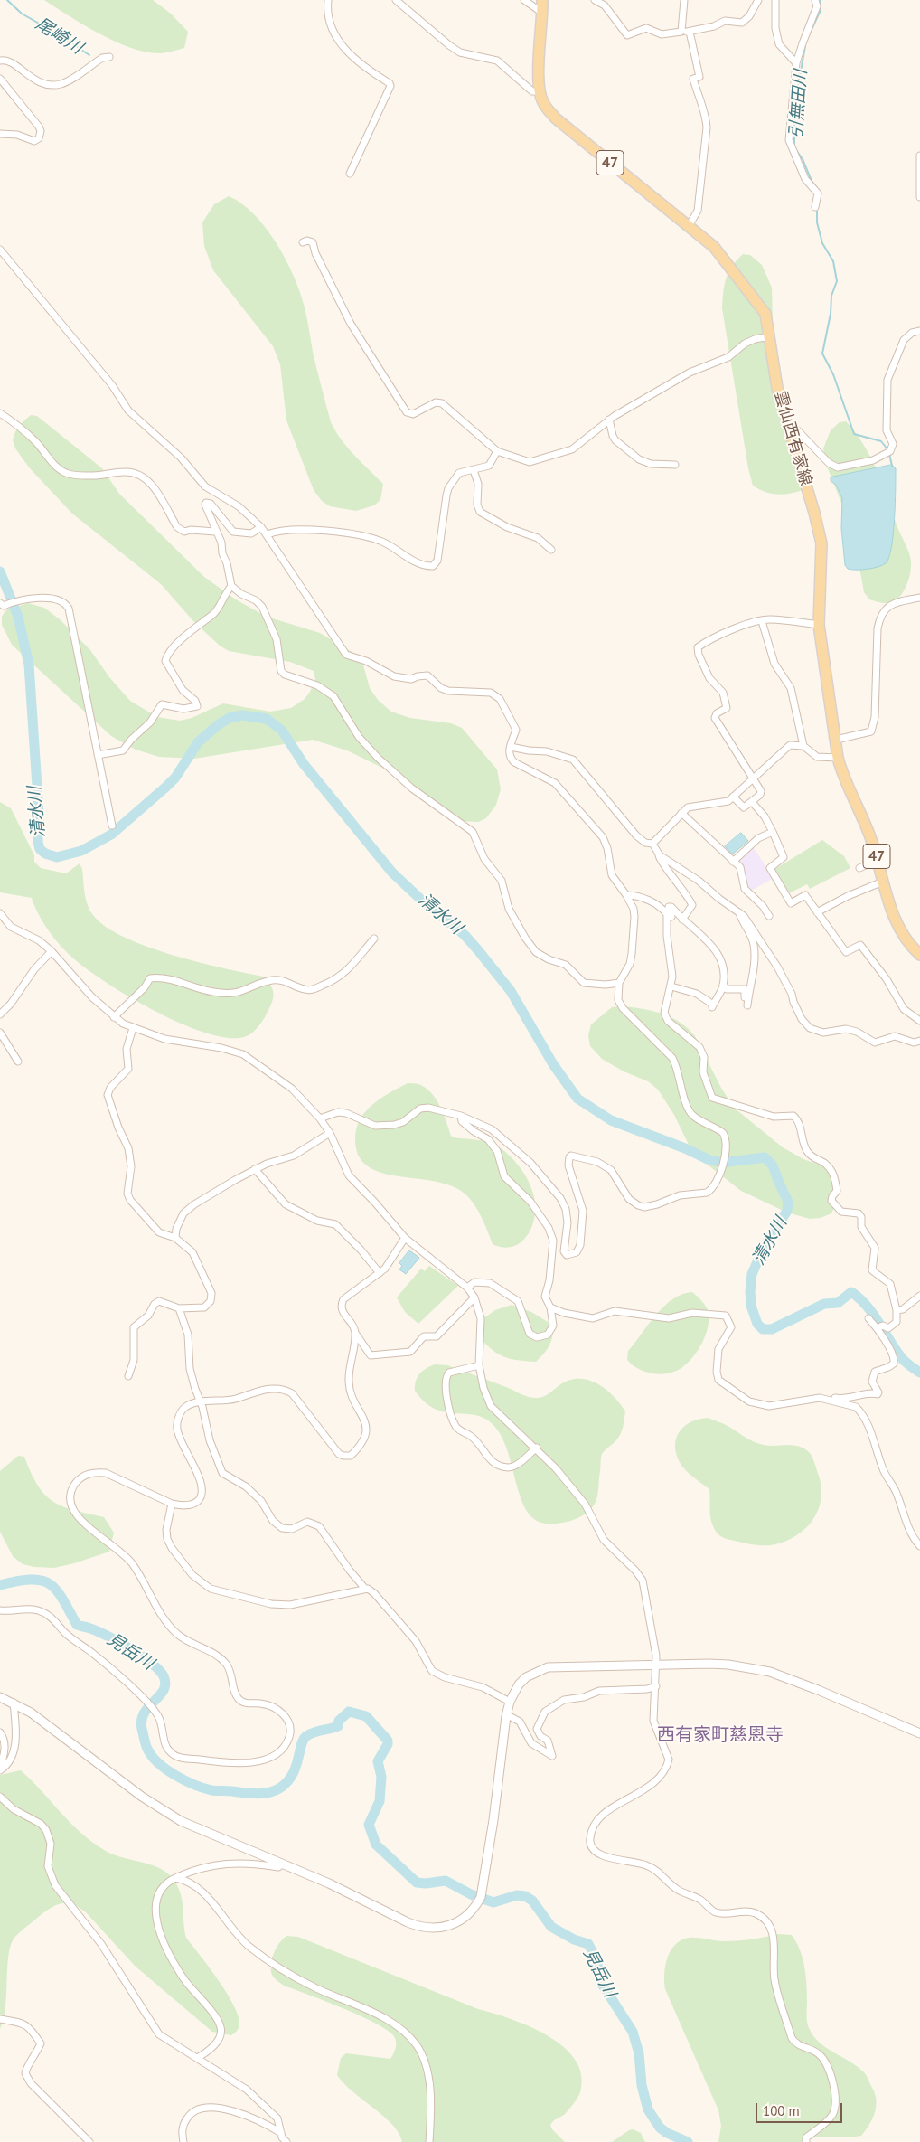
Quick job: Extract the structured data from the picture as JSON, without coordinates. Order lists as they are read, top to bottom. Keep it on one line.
{"streets":{"main road":["47","雲仙西有家線"]},"districts":["西有家町慈恩寺"],"water":["尾崎川","引無田川","清水川","見岳川"],"scale_bar":"100 m"}
